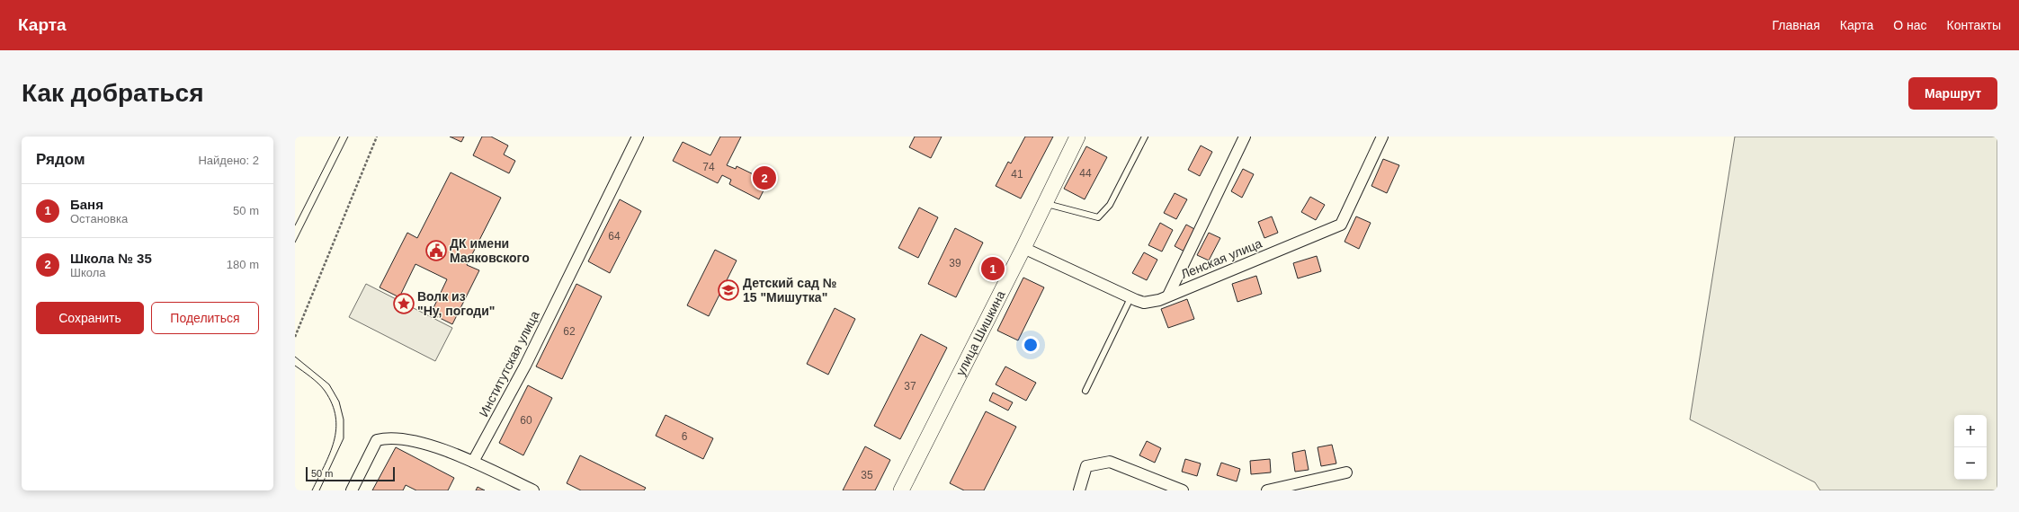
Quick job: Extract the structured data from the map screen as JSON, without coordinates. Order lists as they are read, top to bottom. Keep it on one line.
{"streets":{"main road":["улица Шишкина"],"street":["Ленская улица","Институтская улица"]},"crossings":[["Ленская улица","улица Шишкина"]],"places":{"public building":["ДК имени Маяковского"],"school or university":["Детский сад № 15 \"Мишутка\""],"place":["Волк из \"Ну, погоди\""]},"house_numbers":["74","44","41","64","39","62","37","60","6","35"],"scale_bar":"50 m","page":{"header":"Карта","nav":["Главная","Карта","О нас","Контакты"],"buttons":["Маршрут",["Сохранить","Поделиться"]],"title":"Как добраться","heading":["Рядом","Найдено: 2"],"pins":["2","1"],"list":[{"mark":"1","name":"Баня","note":"Остановка","value":"50 m"},{"mark":"2","name":"Школа № 35","note":"Школа","value":"180 m"}],"map_buttons":["+","−"],"scale":"50 m"}}
